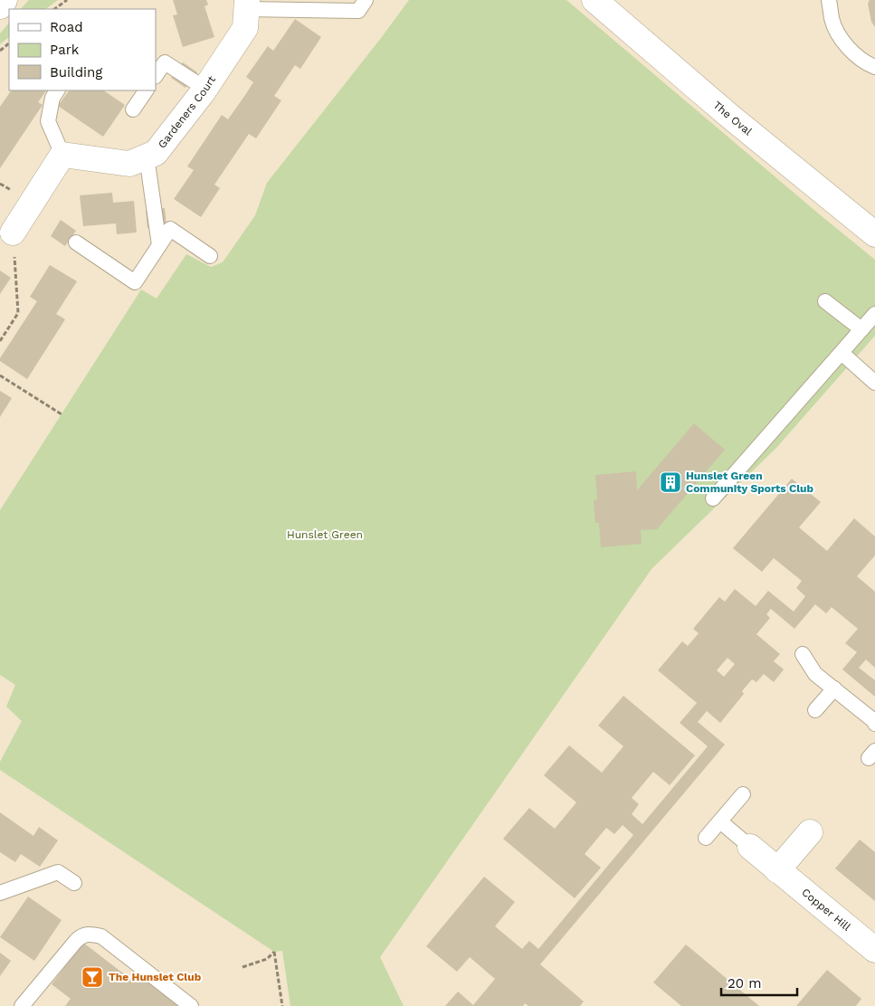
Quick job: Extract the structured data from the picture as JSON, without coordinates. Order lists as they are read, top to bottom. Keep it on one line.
{"streets":{"street":["Gardeners Court","The Oval","Copper Hill"]},"parks":["Hunslet Green"],"places":{"building":["Hunslet Green Community Sports Club"],"bar":["The Hunslet Club"]},"legend":["Road","Park","Building"],"scale_bar":"20 m"}
